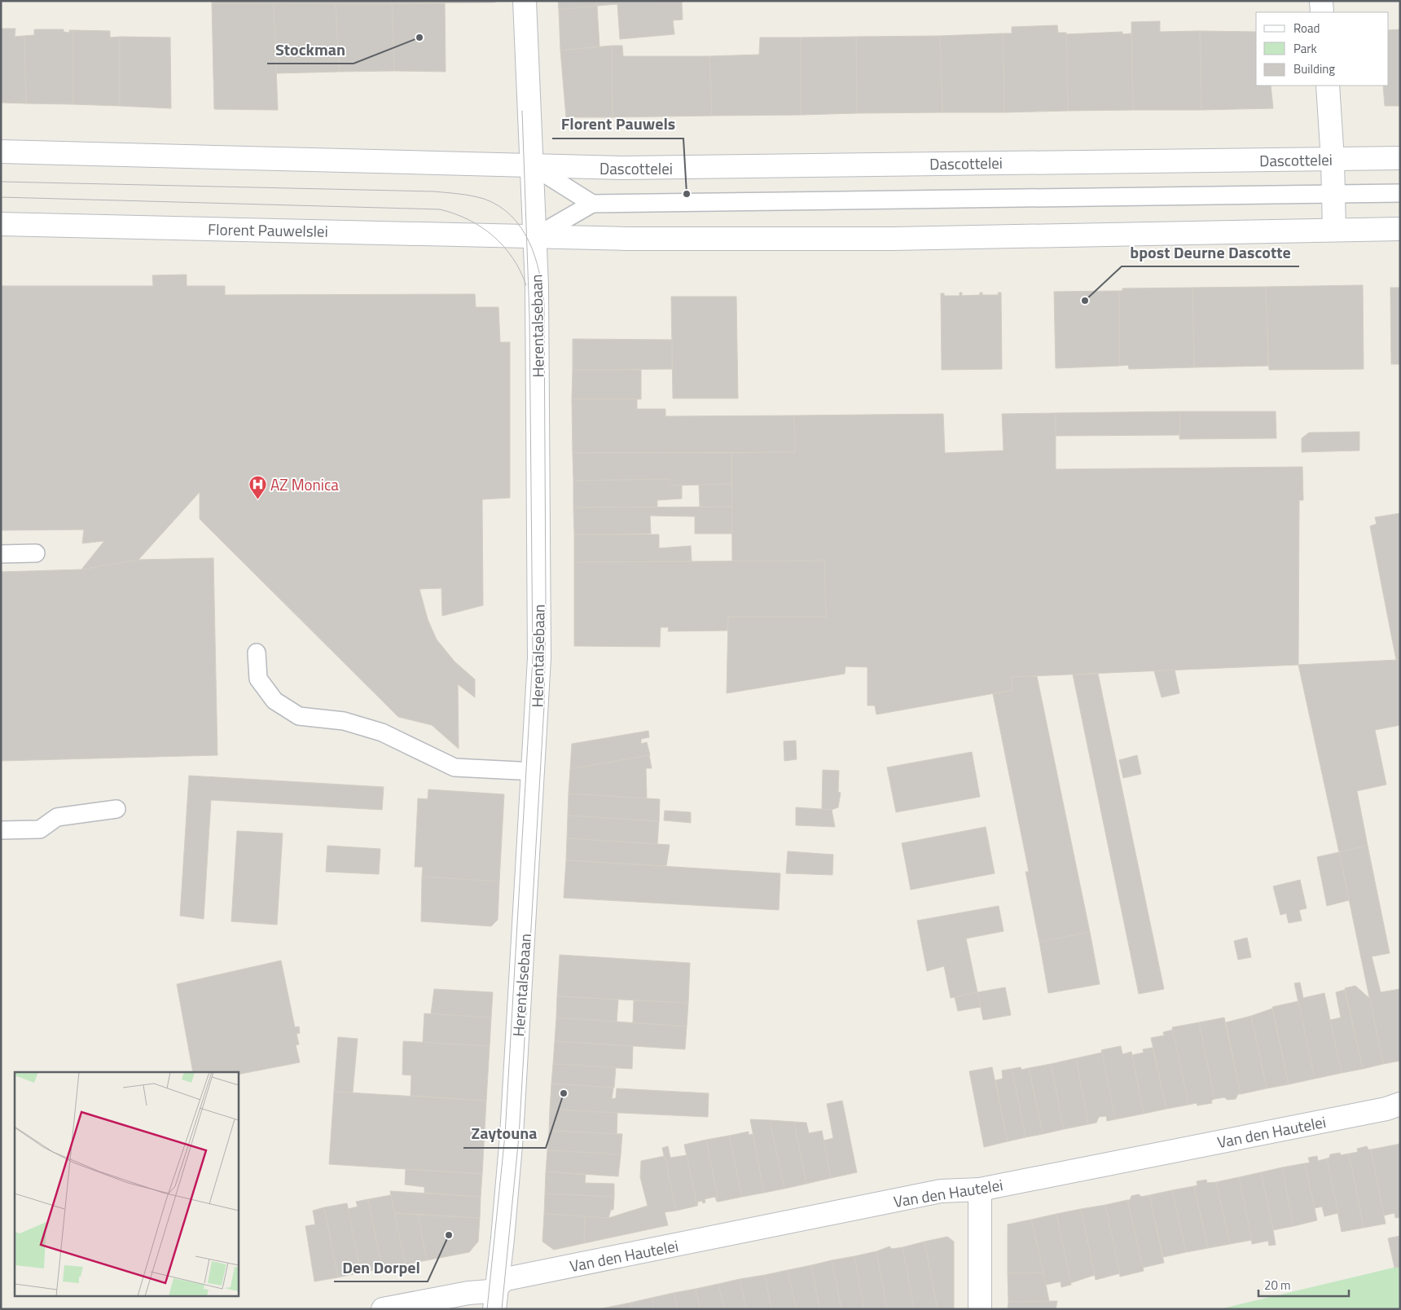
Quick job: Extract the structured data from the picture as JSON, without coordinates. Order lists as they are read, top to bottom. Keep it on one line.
{"streets":{"street":["Dascottelei","Florent Pauwelslei","Herentalsebaan","Van den Hautelei"]},"crossings":[["Dascottelei","Herentalsebaan"],["Florent Pauwelslei","Herentalsebaan"],["Herentalsebaan","Van den Hautelei"]],"places":{"other":["Stockman","Florent Pauwels","bpost Deurne Dascotte","Zaytouna","Den Dorpel"],"hospital":["AZ Monica"]},"legend":["Road","Park","Building"],"scale_bar":"20 m"}
